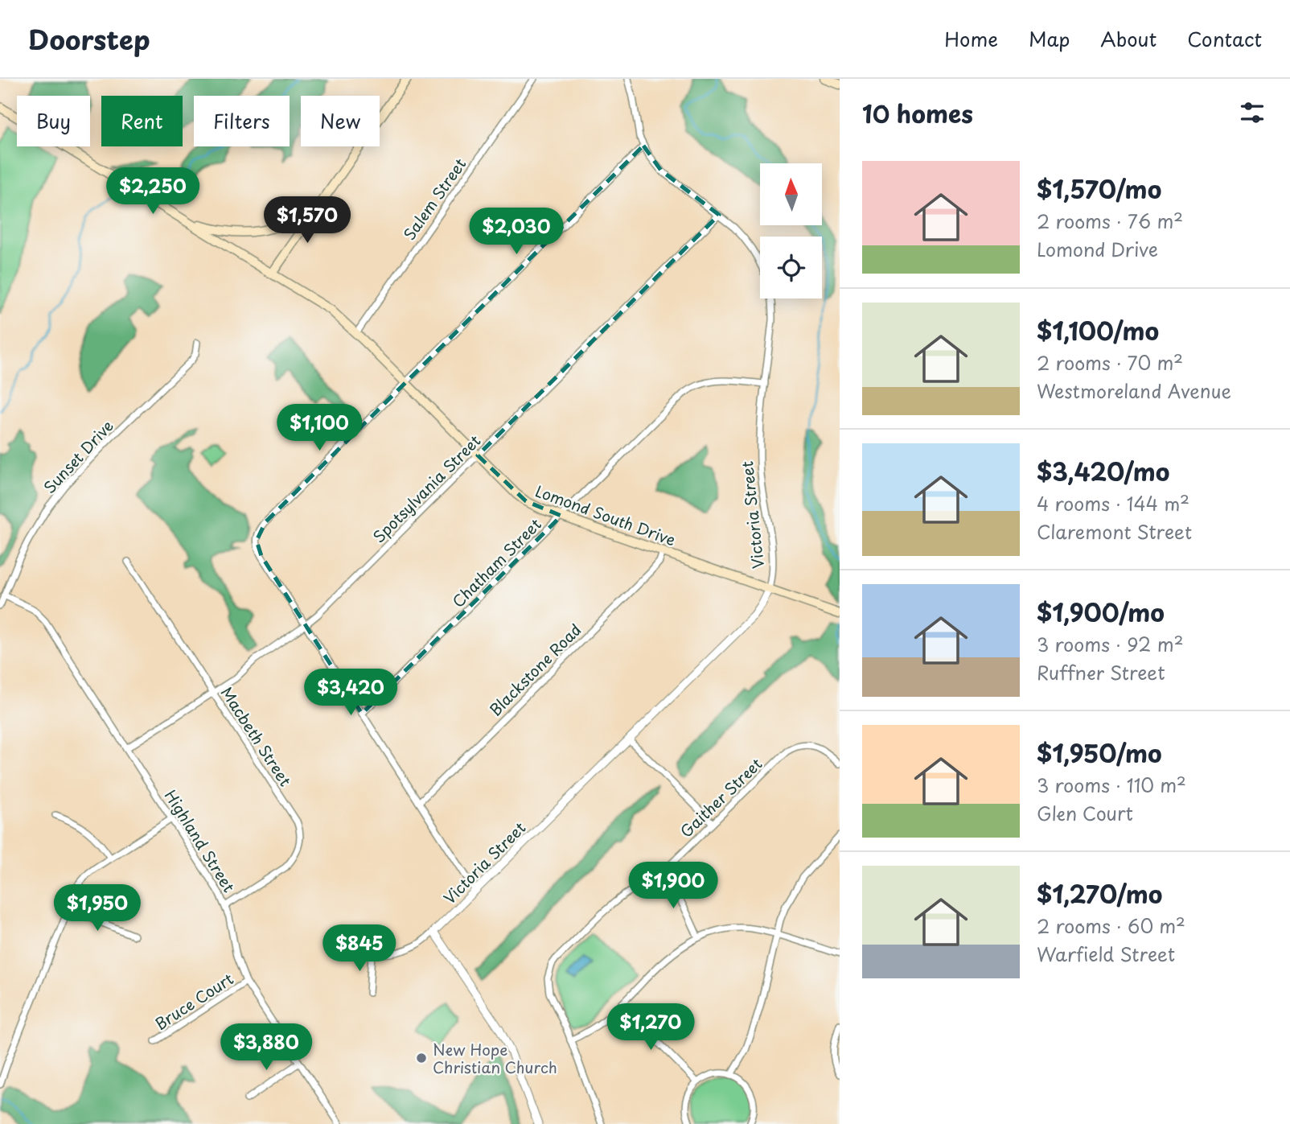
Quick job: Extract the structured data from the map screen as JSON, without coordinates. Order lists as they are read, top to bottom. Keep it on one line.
{"streets":{"main road":["Lomond South Drive"],"street":["Salem Street","Sunset Drive","Spotsylvania Street","Victoria Street","Chatham Street","Blackstone Road","Macbeth Street","Gaither Street","Highland Street","Bruce Court"]},"crossings":[["Salem Street","Lomond South Drive"],["Sunset Drive","Highland Street"],["Spotsylvania Street","Lomond South Drive"],["Spotsylvania Street","Victoria Street"],["Spotsylvania Street","Macbeth Street"],["Spotsylvania Street","Highland Street"],["Lomond South Drive","Victoria Street"],["Lomond South Drive","Chatham Street"],["Lomond South Drive","Blackstone Road"],["Victoria Street","Chatham Street"],["Macbeth Street","Highland Street"],["Highland Street","Bruce Court"]],"places":["New Hope Christian Church"],"north":"top","page":{"header":"Doorstep","nav":["Home","Map","About","Contact"],"heading":"10 homes","chip":["Buy","Rent","Filters","New"],"list":[{"name":"$1,570/mo","note":"2 rooms · 76 m² · Lomond Drive"},{"name":"$1,100/mo","note":"2 rooms · 70 m² · Westmoreland Avenue"},{"name":"$3,420/mo","note":"4 rooms · 144 m² · Claremont Street"},{"name":"$1,900/mo","note":"3 rooms · 92 m² · Ruffner Street"},{"name":"$1,950/mo","note":"3 rooms · 110 m² · Glen Court"},{"name":"$1,270/mo","note":"2 rooms · 60 m² · Warfield Street"}],"price":["$2,250","$1,570","$2,030","$1,100","$3,420","$1,900","$1,950","$845","$1,270","$3,880"]}}
